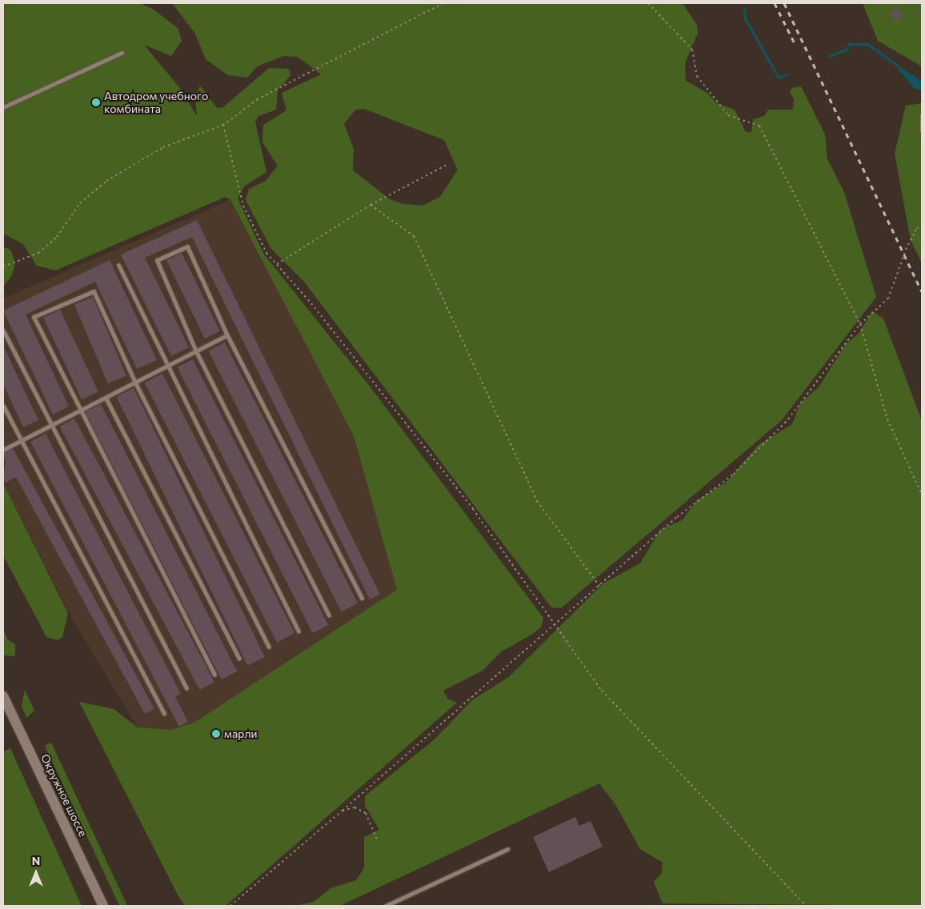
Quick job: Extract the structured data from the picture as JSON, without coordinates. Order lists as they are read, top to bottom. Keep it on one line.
{"streets":{"main road":["Окружное шоссе"]},"places":["Автодром учебного комбината","марли"],"north":"top"}
